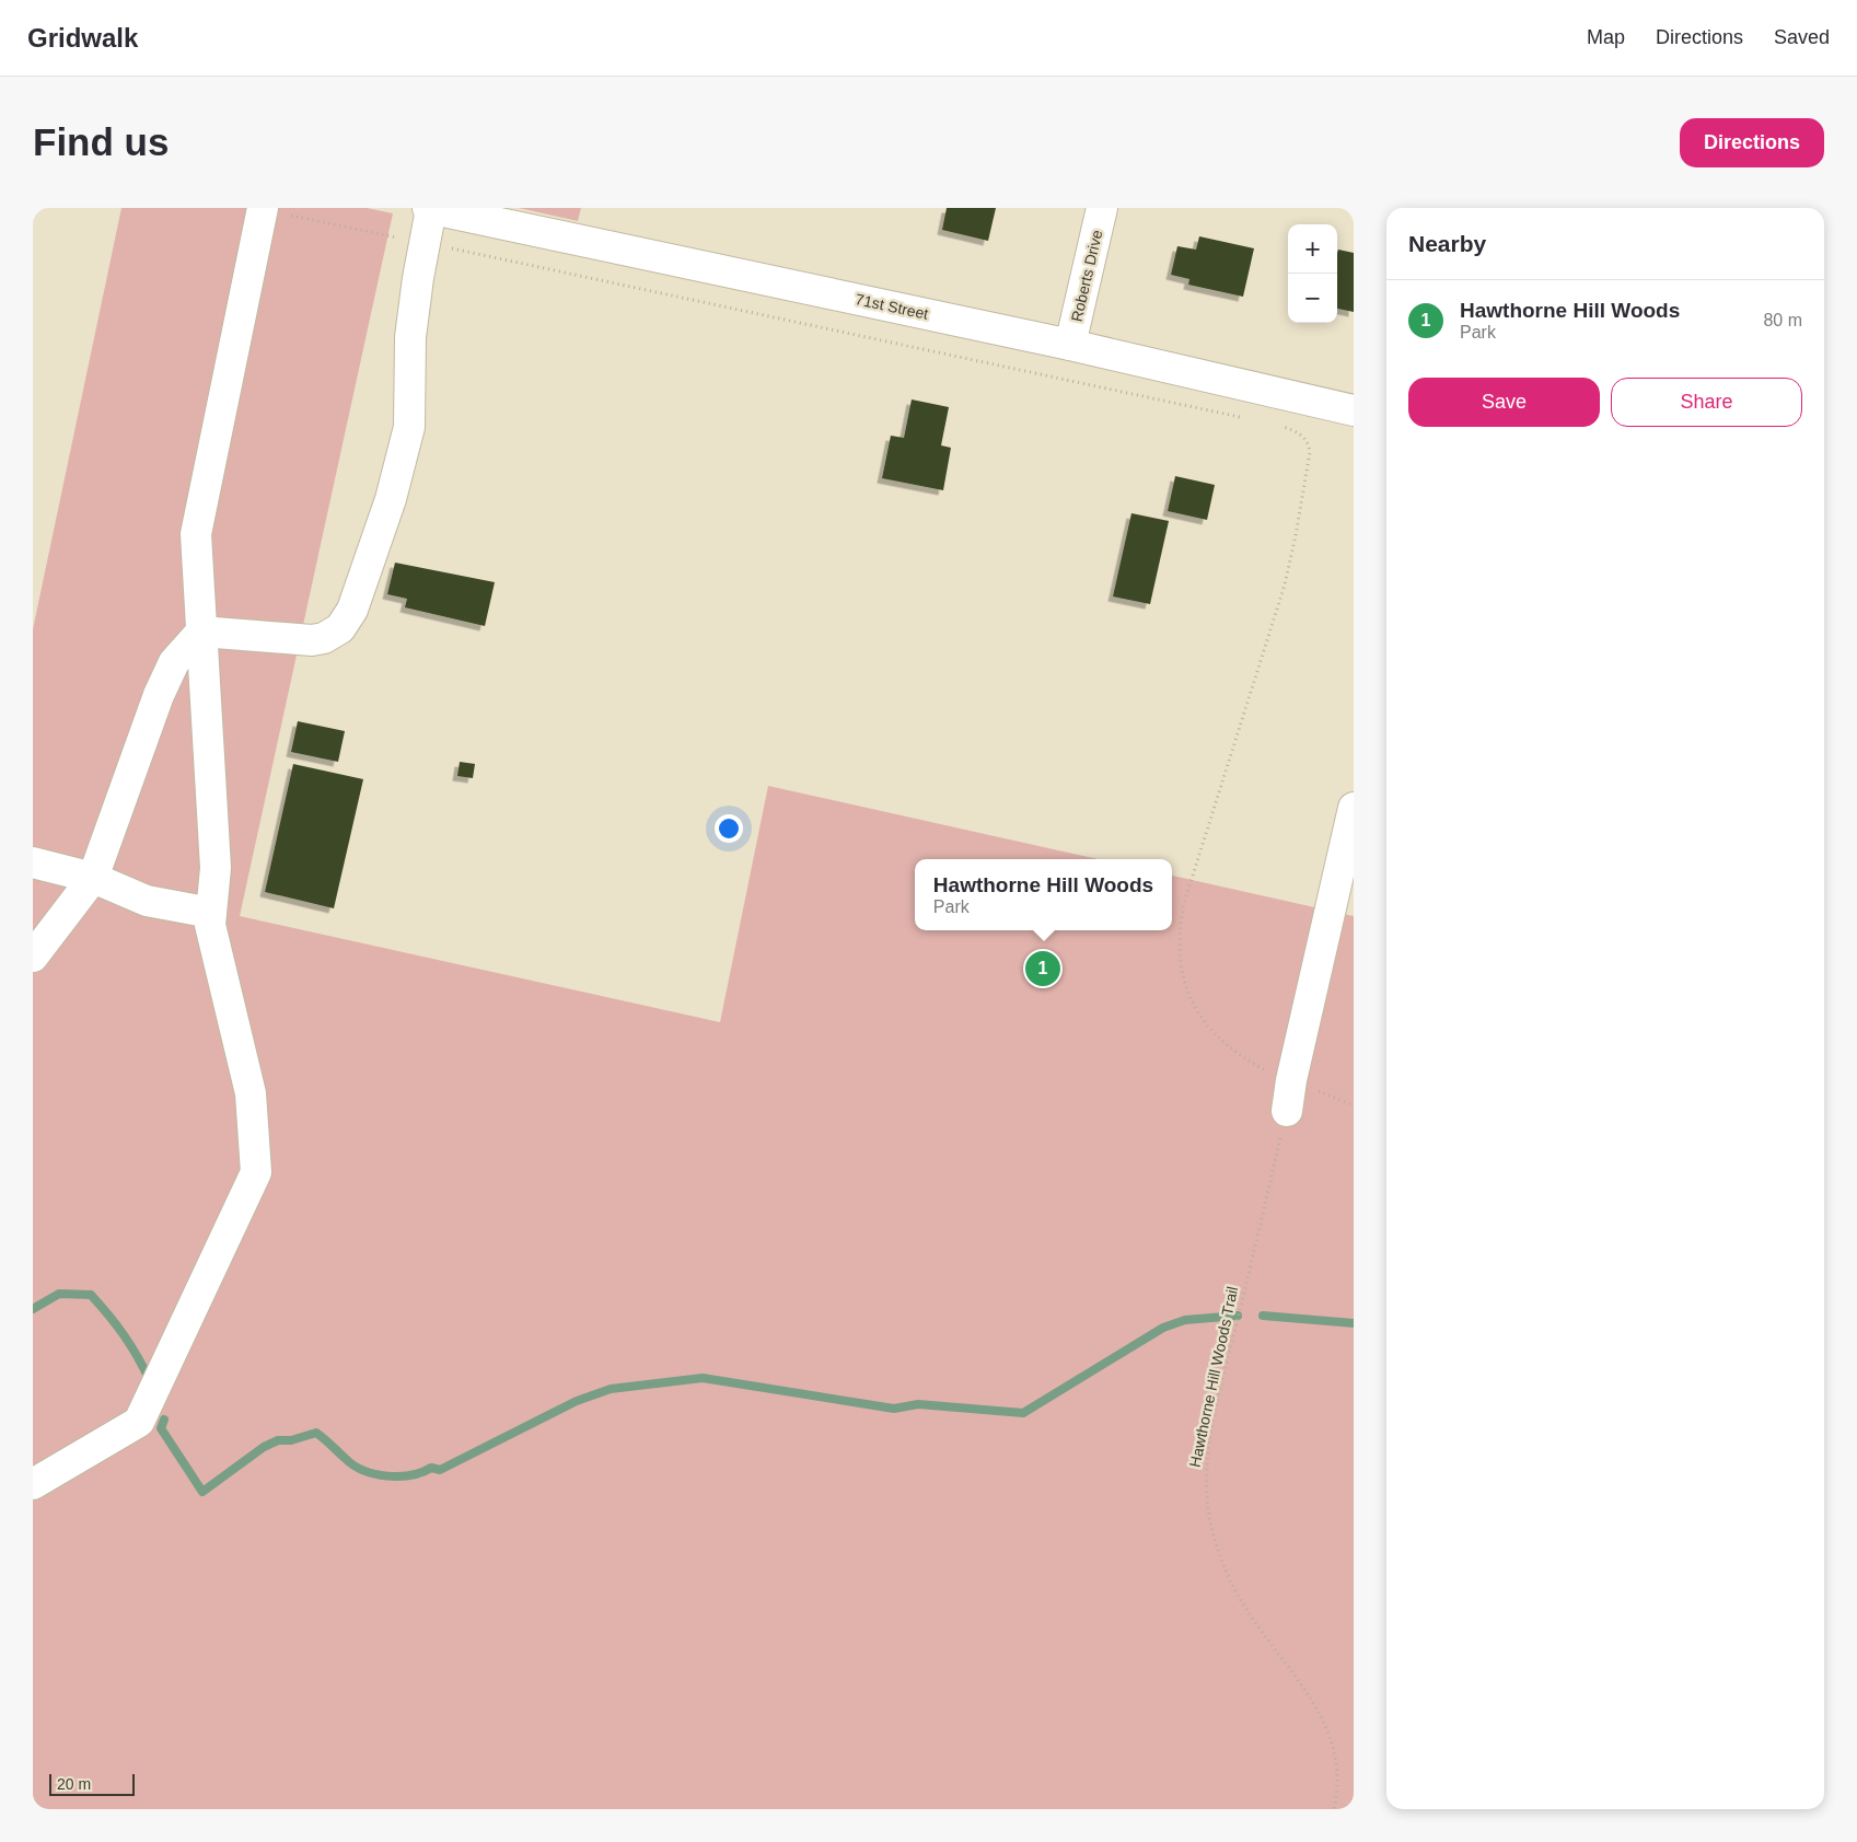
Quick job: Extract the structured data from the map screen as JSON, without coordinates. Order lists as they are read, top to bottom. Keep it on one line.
{"streets":{"street":["Roberts Drive","71st Street"],"path":["Hawthorne Hill Woods Trail"]},"crossings":[["Roberts Drive","71st Street"]],"scale_bar":"20 m","page":{"header":"Gridwalk","nav":["Map","Directions","Saved"],"buttons":["Directions",["Save","Share"]],"title":"Find us","heading":"Nearby","map_buttons":["+","−"],"list":[{"mark":"1","name":"Hawthorne Hill Woods","note":"Park","value":"80 m"}],"popup":["Hawthorne Hill Woods","Park"],"pins":"1","scale":"20 m"}}
